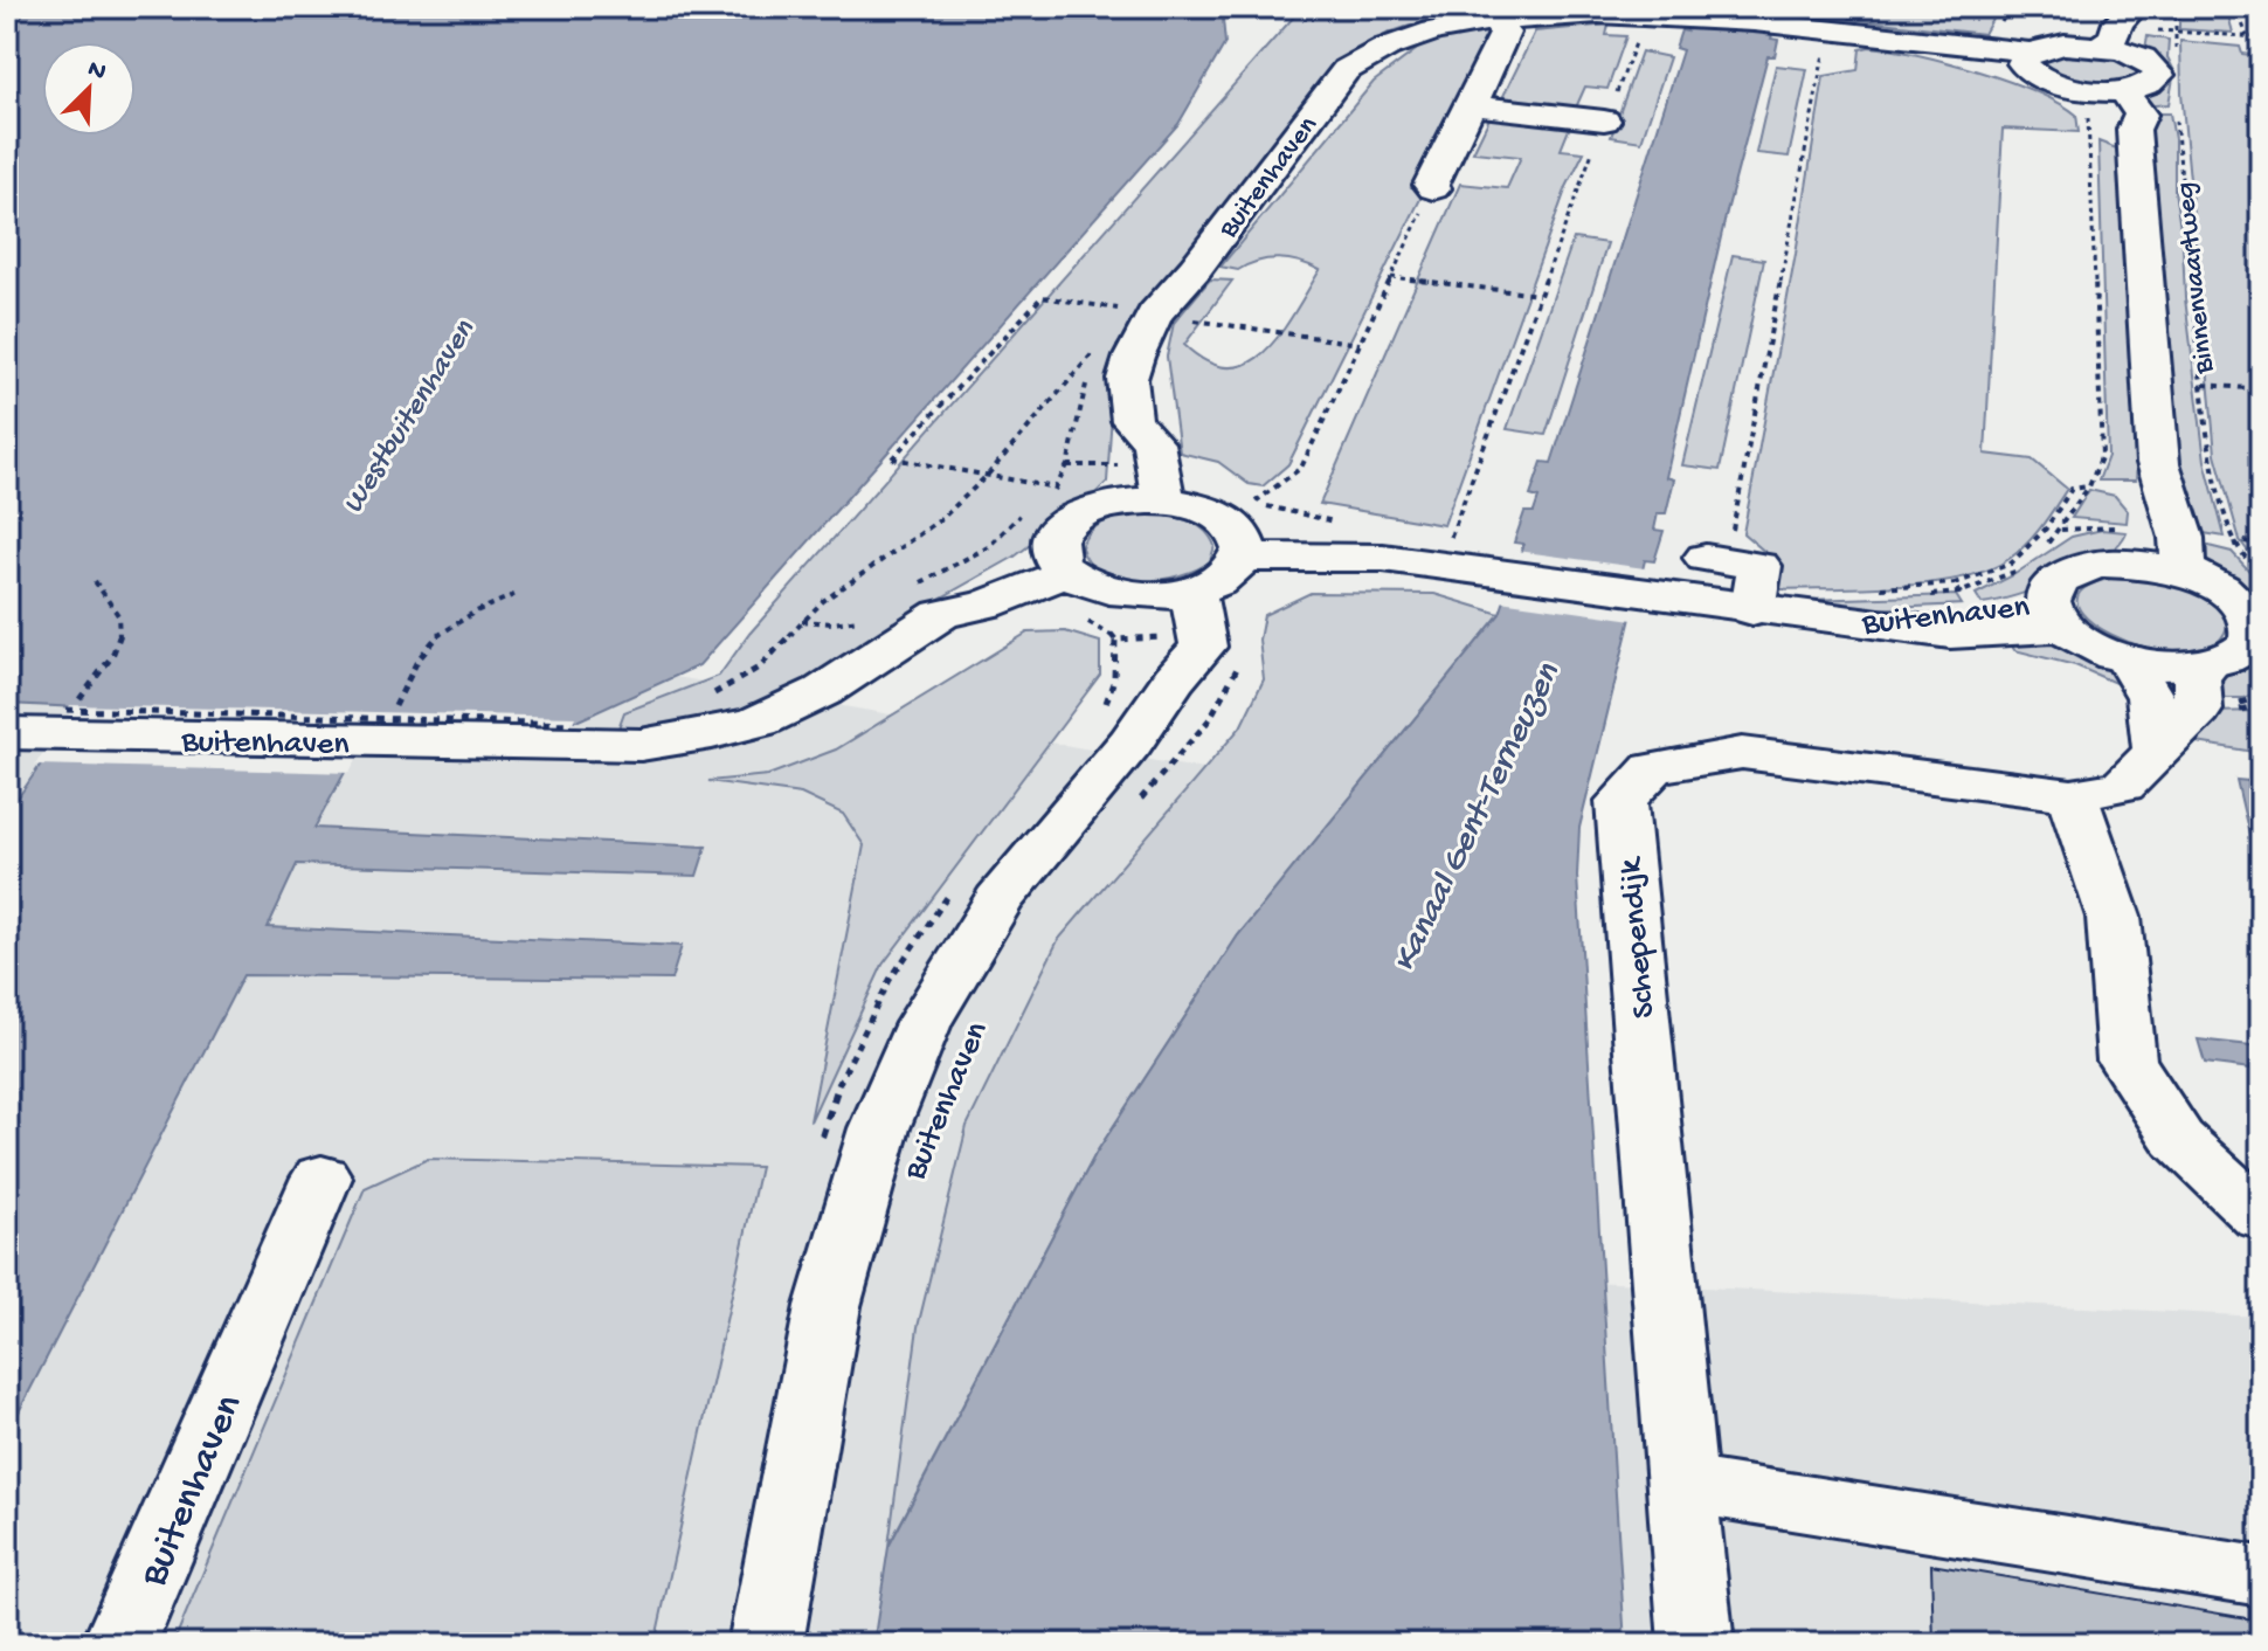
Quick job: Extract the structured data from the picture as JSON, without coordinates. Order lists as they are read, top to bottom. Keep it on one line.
{"streets":{"main road":["Buitenhaven","Binnenvaartweg","Schependijk"]},"water":["Westbuitenhaven","Kanaal Gent-Terneuzen"],"north":"top right"}
